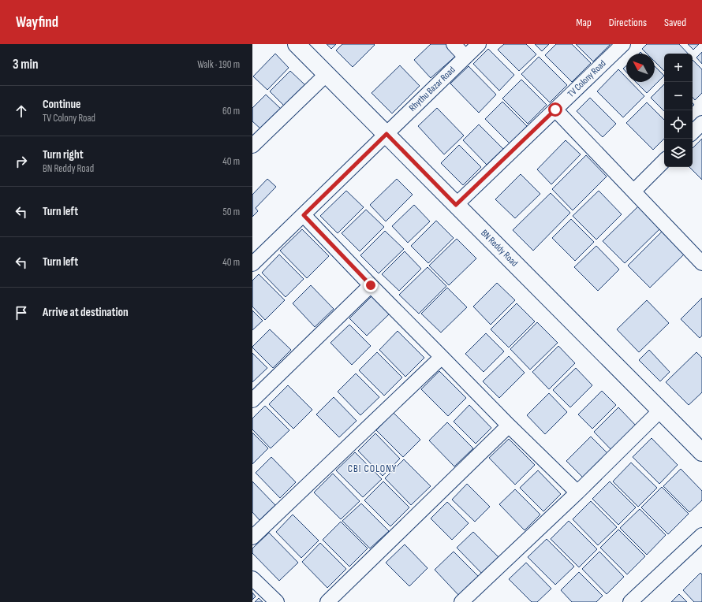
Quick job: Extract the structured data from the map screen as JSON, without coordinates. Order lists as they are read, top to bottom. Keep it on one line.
{"streets":{"street":["TV Colony Road","Rhythu Bazar Road","BN Reddy Road"]},"crossings":[["TV Colony Road","BN Reddy Road"],["Rhythu Bazar Road","BN Reddy Road"]],"districts":["CBI COLONY"],"north":"top left","page":{"header":"Wayfind","nav":["Map","Directions","Saved"],"heading":["3 min","Walk · 190 m"],"map_buttons":["+","−"],"list":[["Continue","TV Colony Road","60 m"],["Turn right","BN Reddy Road","40 m"],["Turn left","50 m"],["Turn left","40 m"],"Arrive at destination"]}}
